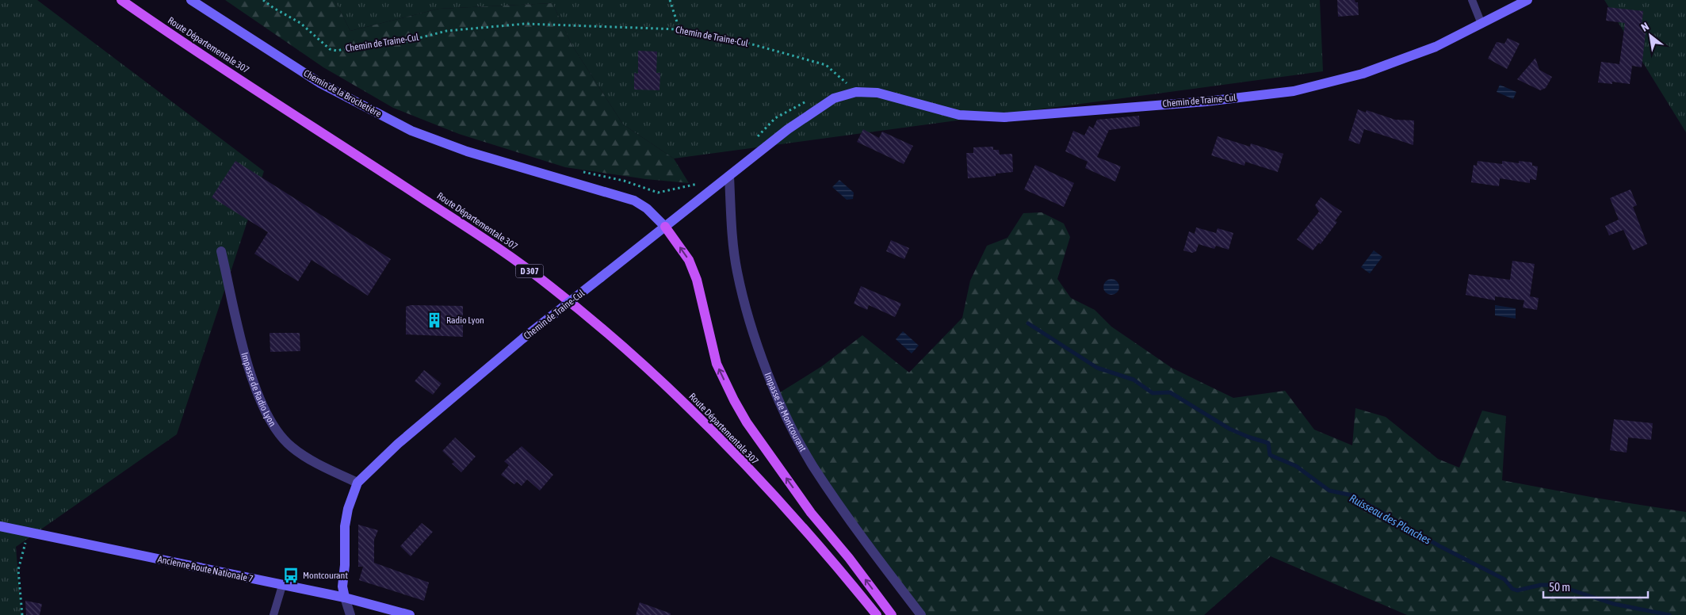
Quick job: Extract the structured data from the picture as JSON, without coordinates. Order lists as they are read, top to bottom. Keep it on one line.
{"streets":{"main road":["Route Départementale 307","D 307"],"street":["Chemin de Traine-Cul","Chemin de la Brochetière","Impasse de Radio Lyon","Impasse de Montcourant","Ancienne Route Nationale 7"]},"crossings":[["Chemin de Traine-Cul","Chemin de la Brochetière"],["Chemin de Traine-Cul","Impasse de Radio Lyon"],["Chemin de Traine-Cul","Impasse de Montcourant"],["Chemin de Traine-Cul","Ancienne Route Nationale 7"]],"water":["Ruisseau des Planches"],"places":{"building":["Radio Lyon"],"bus stop":["Montcourant"]},"scale_bar":"50 m","north":"top left"}
